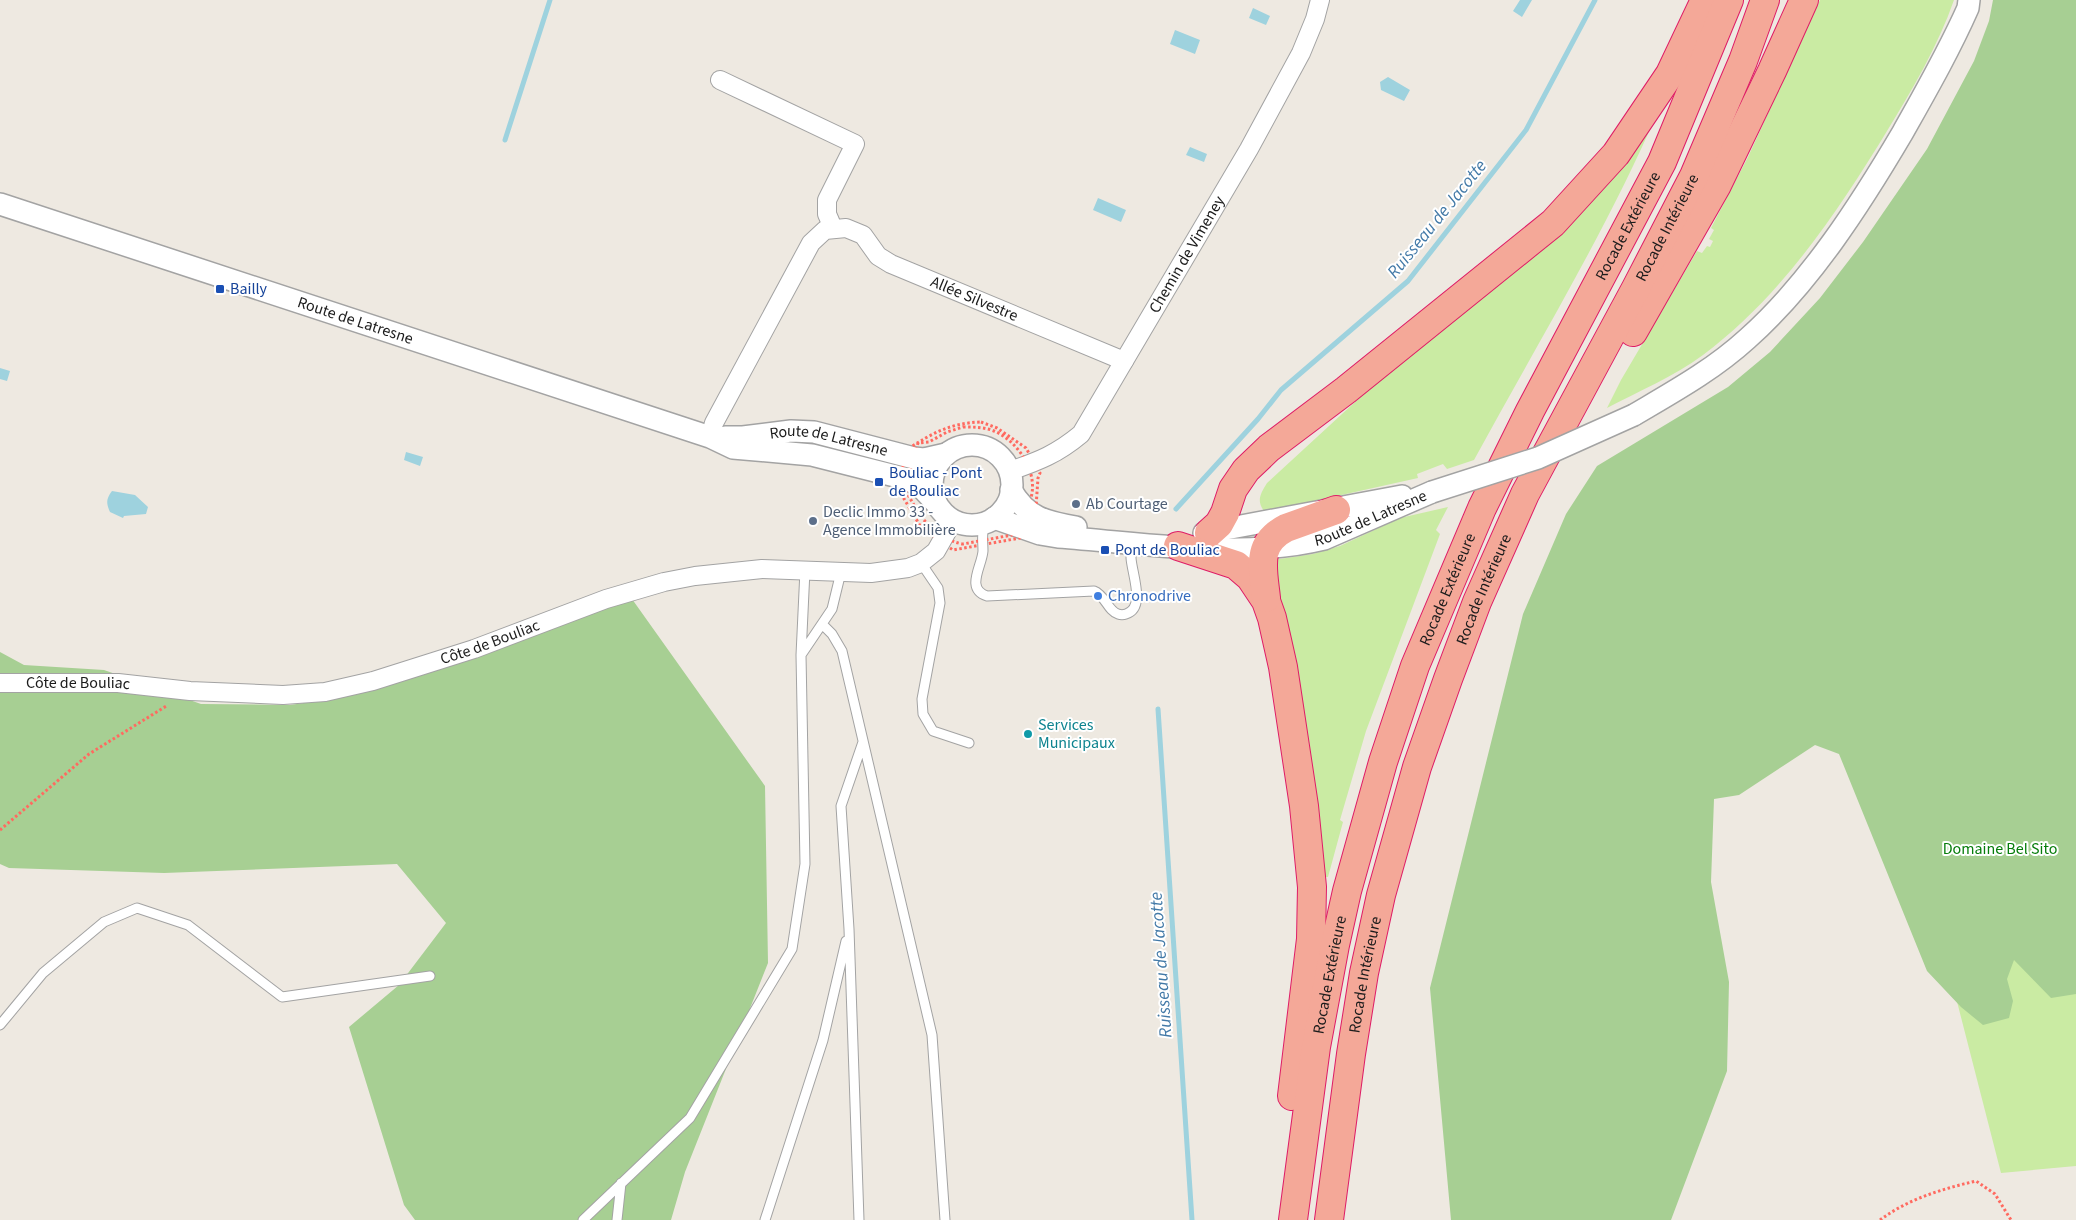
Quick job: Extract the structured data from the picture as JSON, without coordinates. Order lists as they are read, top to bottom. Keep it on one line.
{"streets":{"highway":["Rocade Extérieure","Rocade Intérieure"],"street":["Chemin de Vimeney","Allée Silvestre","Route de Latresne","Côte de Bouliac"]},"crossings":[["Chemin de Vimeney","Allée Silvestre"],["Chemin de Vimeney","Route de Latresne"],["Chemin de Vimeney","Côte de Bouliac"],["Route de Latresne","Côte de Bouliac"]],"water":["Ruisseau de Jacotte"],"parks":["Domaine Bel Sito"],"places":{"transit":["Bailly","Bouliac - Pont de Bouliac","Pont de Bouliac"],"other":["Ab Courtage","Declic Immo 33 - Agence Immobilière","Chronodrive","Services Municipaux"]}}
